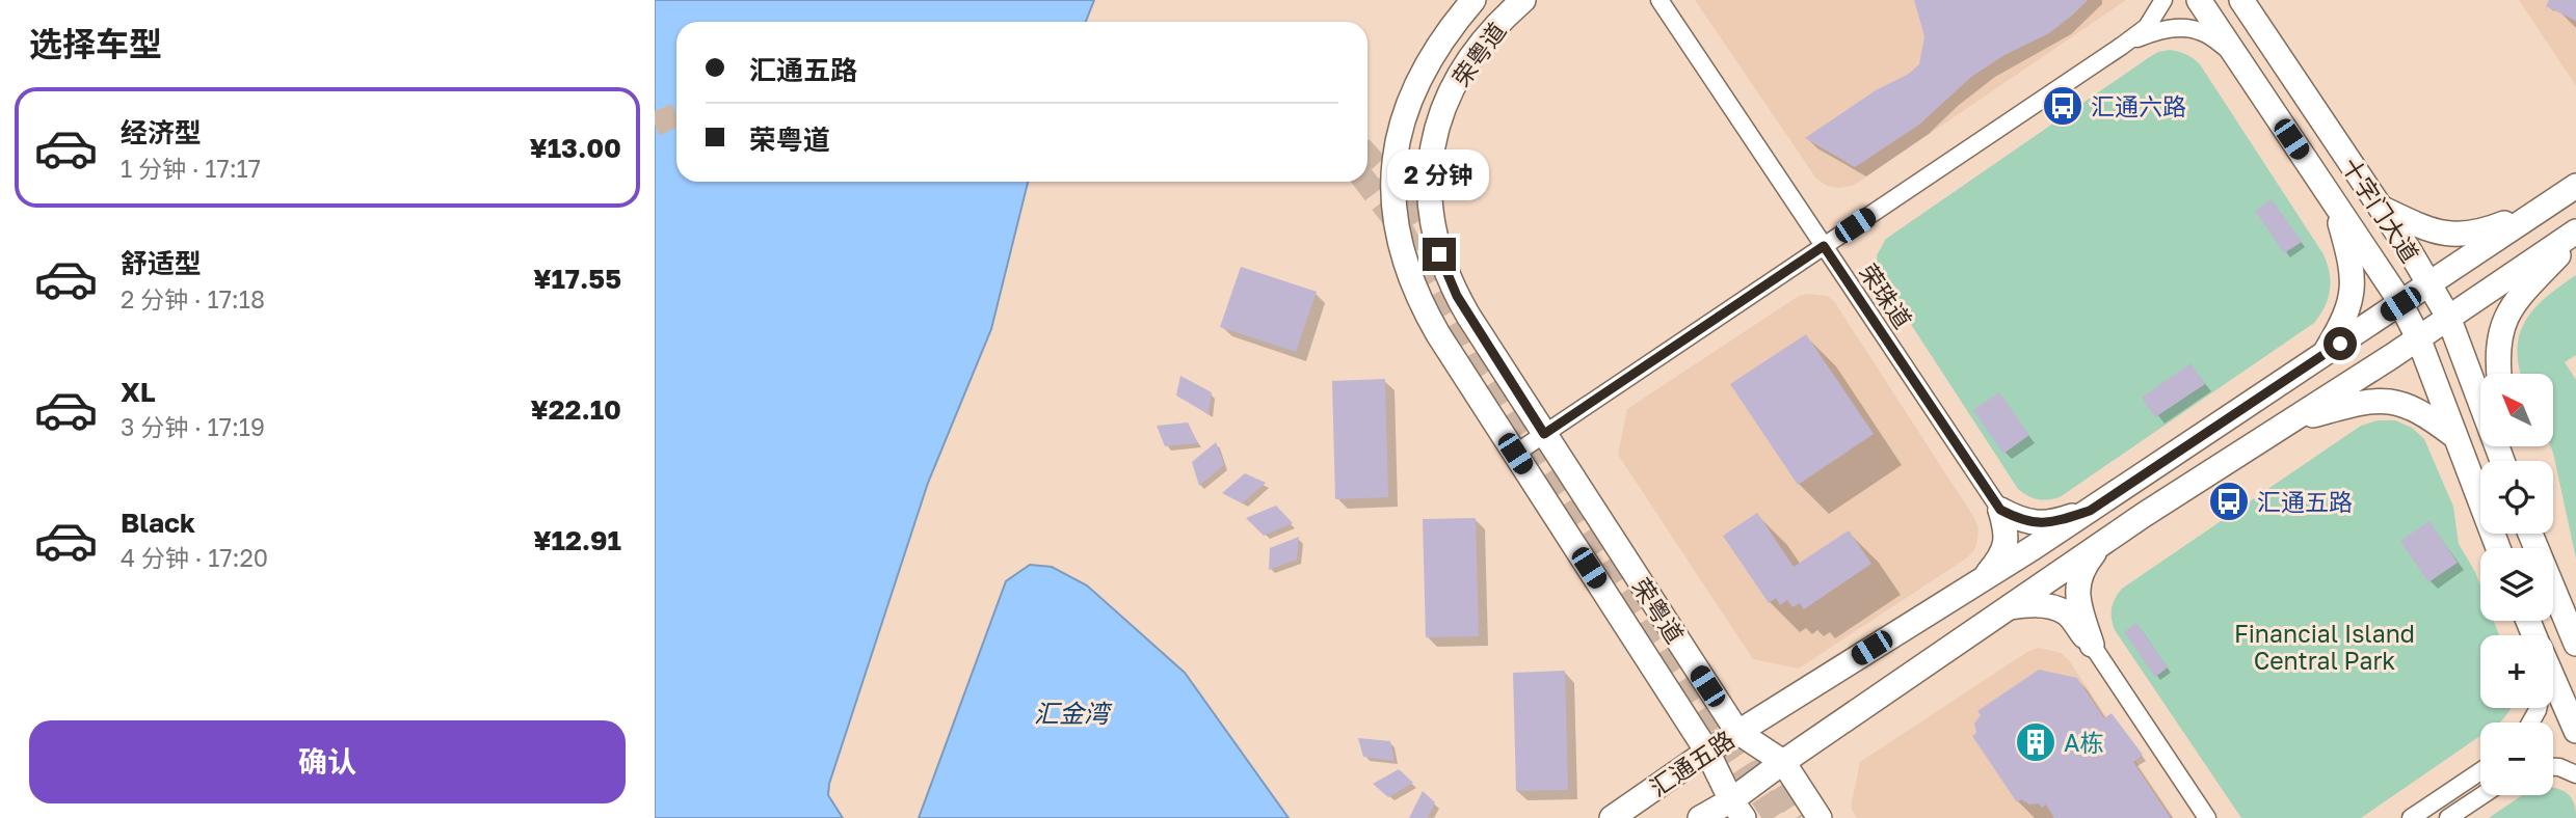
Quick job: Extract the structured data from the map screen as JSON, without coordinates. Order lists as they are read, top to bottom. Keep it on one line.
{"streets":{"street":["荣粤道","十字门大道","荣珠道","汇通五路"]},"crossings":[["荣粤道","汇通五路"],["十字门大道","汇通五路"]],"water":["汇金湾"],"parks":["Financial Island Central Park"],"places":{"bus stop":["汇通六路","汇通五路"],"building":["A栋"]},"north":"top left","page":{"heading":"选择车型","banner":["汇通五路","荣粤道"],"list":[{"name":"经济型","note":"1 分钟 · 17:17","value":"¥13.00"},{"name":"舒适型","note":"2 分钟 · 17:18","value":"¥17.55"},{"name":"XL","note":"3 分钟 · 17:19","value":"¥22.10"},{"name":"Black","note":"4 分钟 · 17:20","value":"¥12.91"}],"bubble":"2 分钟","map_buttons":["+","−"],"buttons":"确认"}}
